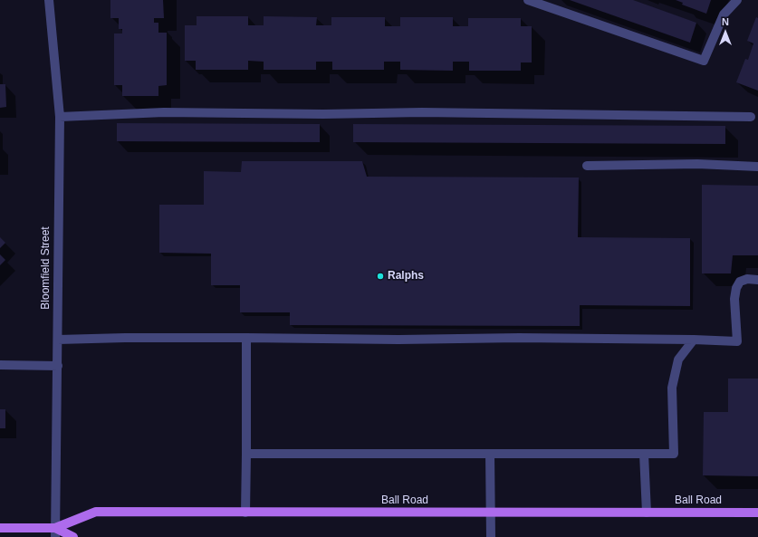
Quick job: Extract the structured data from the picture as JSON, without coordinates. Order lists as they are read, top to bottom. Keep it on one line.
{"streets":{"main road":["Ball Road"],"street":["Bloomfield Street"]},"crossings":[["Bloomfield Street","Ball Road"]],"places":["Ralphs"],"north":"top"}
